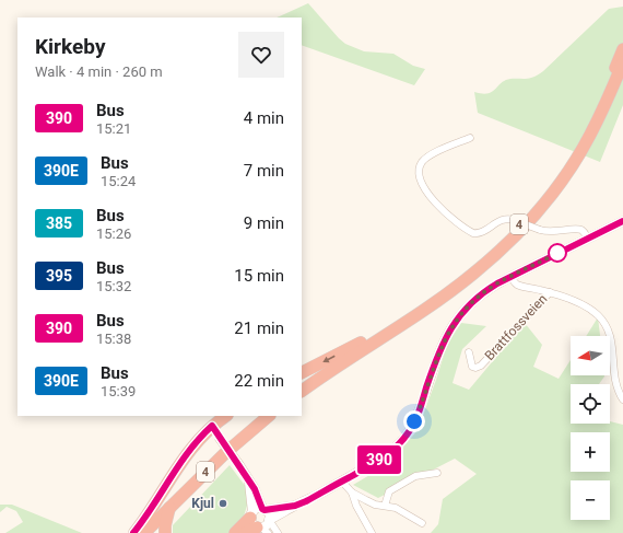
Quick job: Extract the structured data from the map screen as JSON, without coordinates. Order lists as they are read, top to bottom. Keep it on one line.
{"streets":{"highway":["4"],"street":["Brattfossveien"]},"places":["Kjul"],"lines":["bus line 390"],"north":"left","page":{"on_map":"390","heading":["Kirkeby","Walk · 4 min · 260 m"],"list":[{"mark":"390","name":"Bus","note":"15:21","value":"4 min"},{"mark":"390E","name":"Bus","note":"15:24","value":"7 min"},{"mark":"385","name":"Bus","note":"15:26","value":"9 min"},{"mark":"395","name":"Bus","note":"15:32","value":"15 min"},{"mark":"390","name":"Bus","note":"15:38","value":"21 min"},{"mark":"390E","name":"Bus","note":"15:39","value":"22 min"}],"map_buttons":["+","−"]}}
